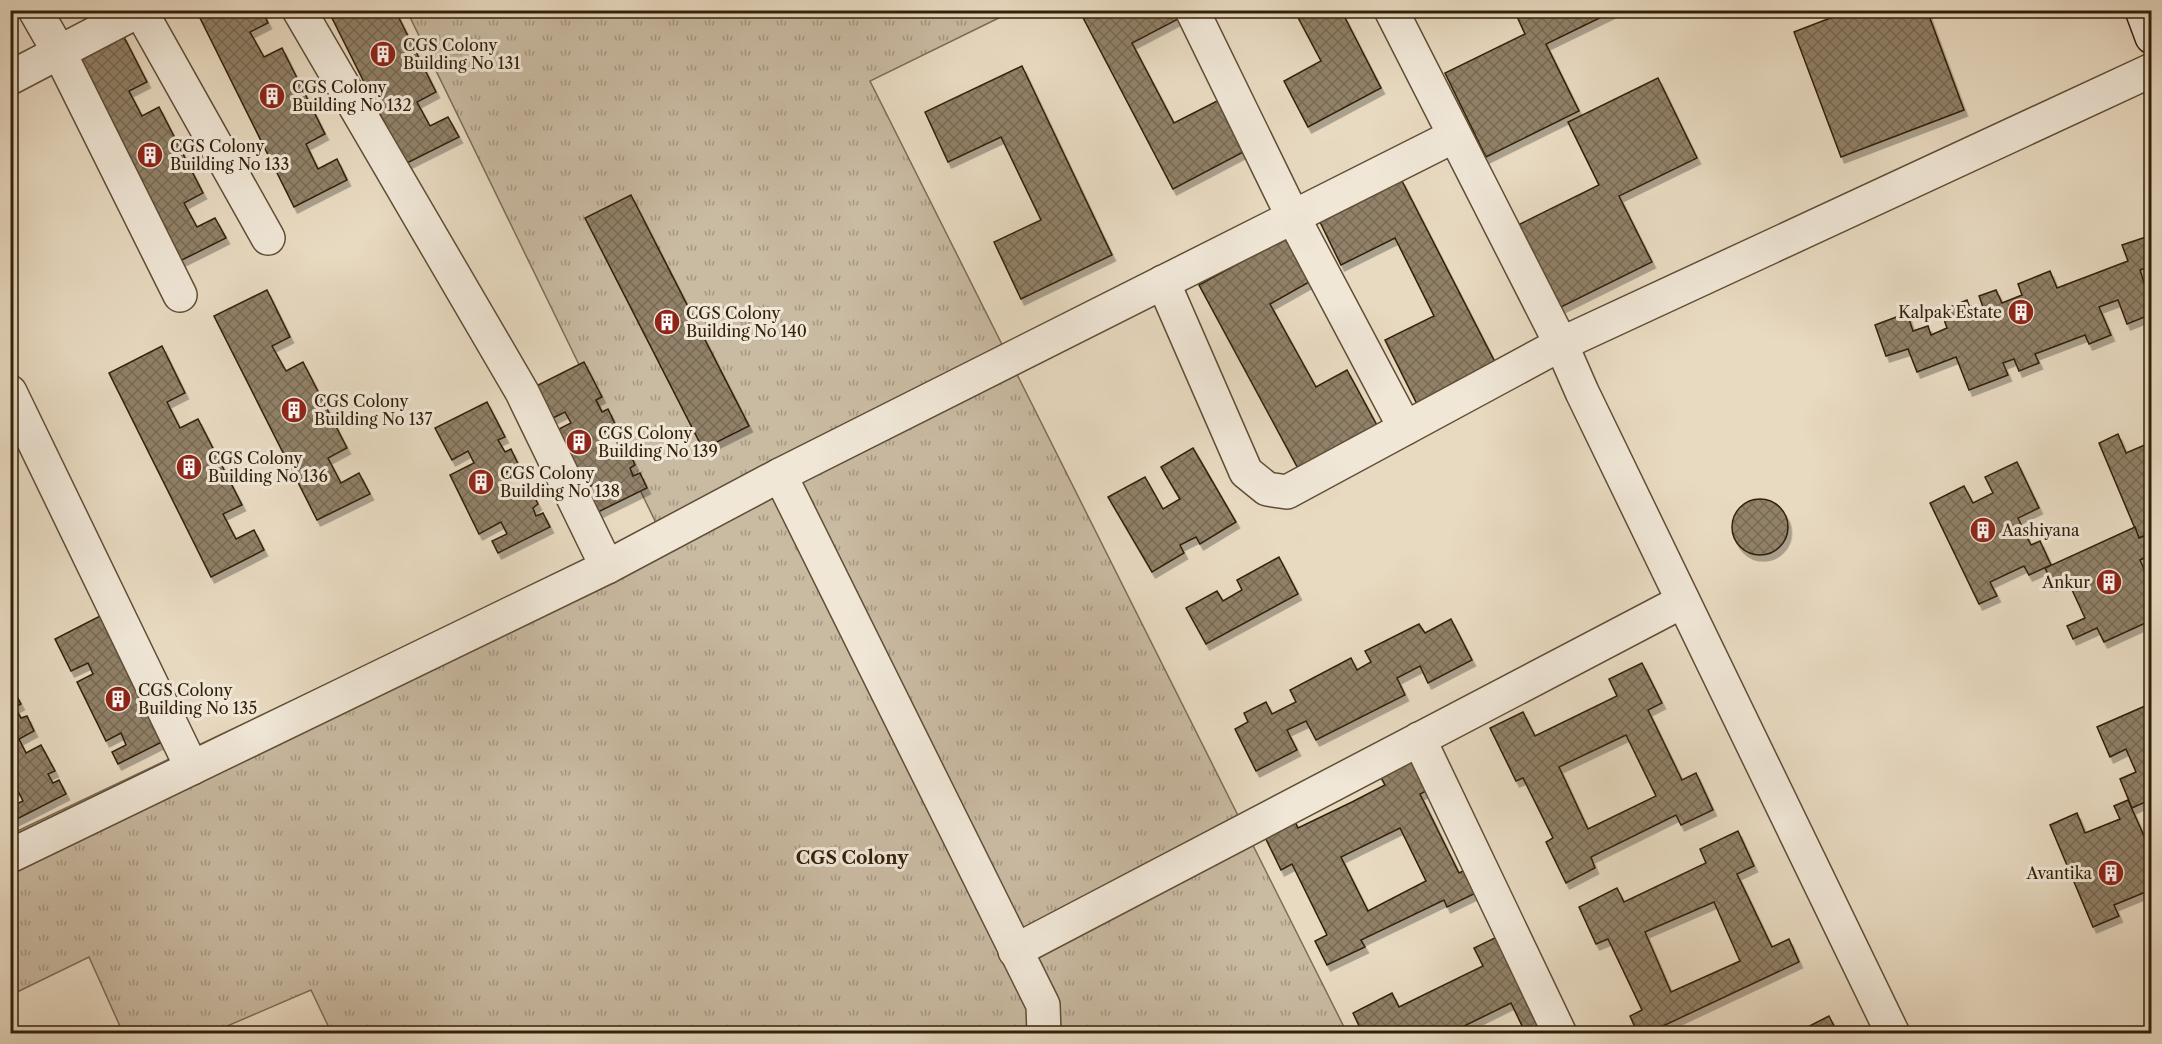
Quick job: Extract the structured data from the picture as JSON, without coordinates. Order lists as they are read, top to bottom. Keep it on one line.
{"districts":["CGS Colony"],"places":{"building":["CGS Colony Building No 131","CGS Colony Building No 132","CGS Colony Building No 133","Kalpak Estate","CGS Colony Building No 140","CGS Colony Building No 137","CGS Colony Building No 139","CGS Colony Building No 136","CGS Colony Building No 138","Aashiyana","Ankur","CGS Colony Building No 135","Avantika"]}}
